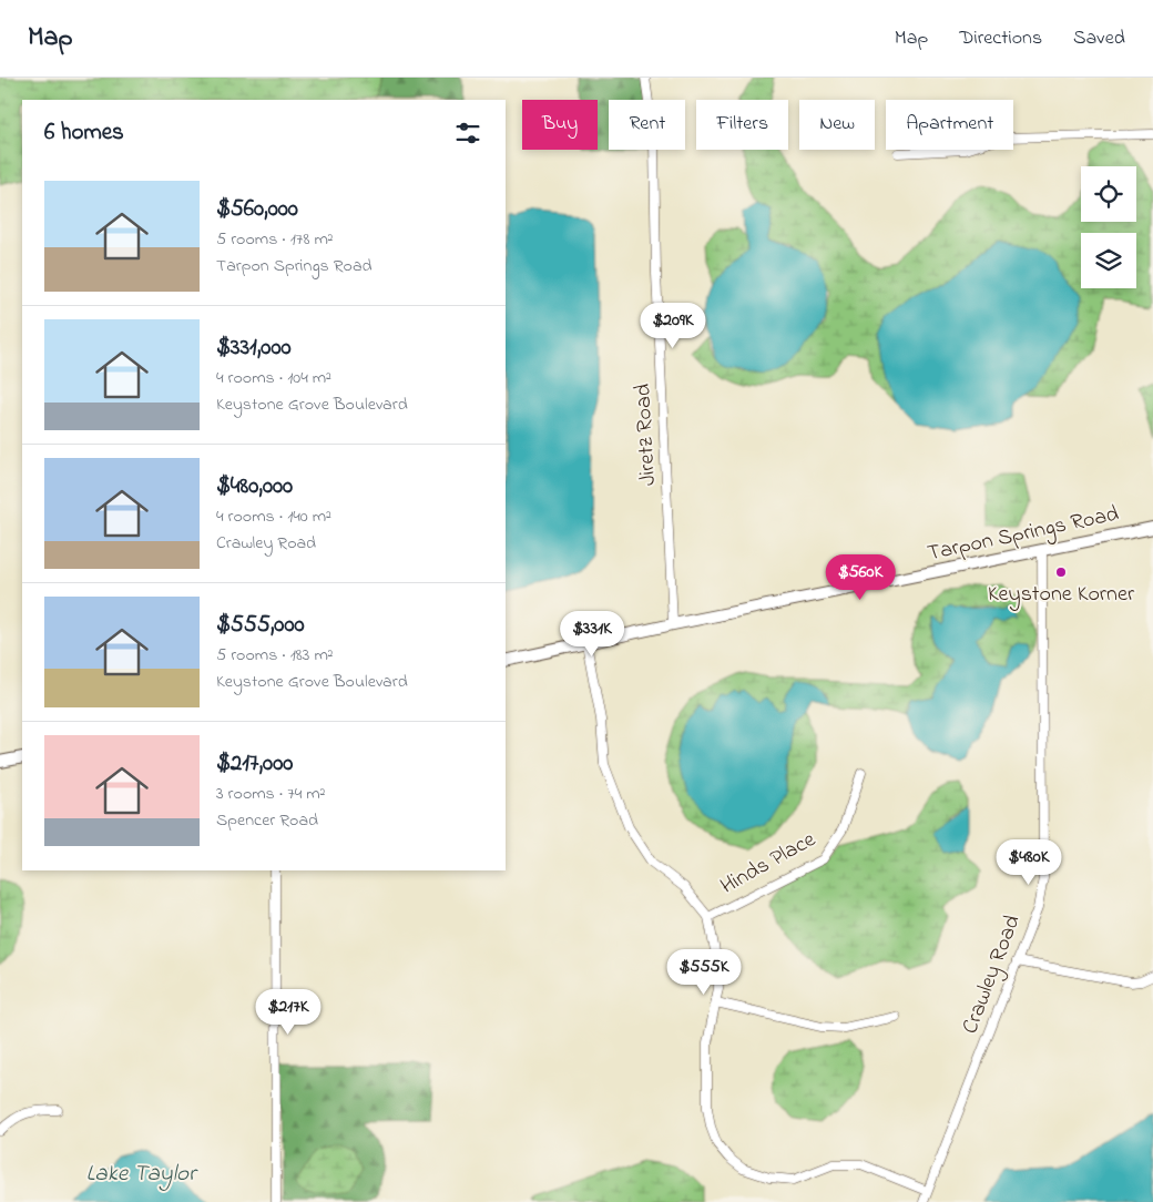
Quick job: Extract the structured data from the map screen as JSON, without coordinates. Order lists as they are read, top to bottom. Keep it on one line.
{"streets":{"main road":["Tarpon Springs Road"],"street":["Jiretz Road","Hinds Place","Crawley Road"]},"crossings":[["Jiretz Road","Tarpon Springs Road"],["Tarpon Springs Road","Crawley Road"]],"water":["Lake Taylor"],"places":["Keystone Korner"],"page":{"header":"Map","nav":["Map","Directions","Saved"],"chip":["Buy","Rent","Filters","New","Apartment"],"heading":"6 homes","list":[{"name":"$560,000","note":"5 rooms · 178 m² · Tarpon Springs Road"},{"name":"$331,000","note":"4 rooms · 104 m² · Keystone Grove Boulevard"},{"name":"$480,000","note":"4 rooms · 140 m² · Crawley Road"},{"name":"$555,000","note":"5 rooms · 183 m² · Keystone Grove Boulevard"},{"name":"$217,000","note":"3 rooms · 74 m² · Spencer Road"}],"price":["$209K","$560K","$331K","$480K","$555K","$217K"]}}
